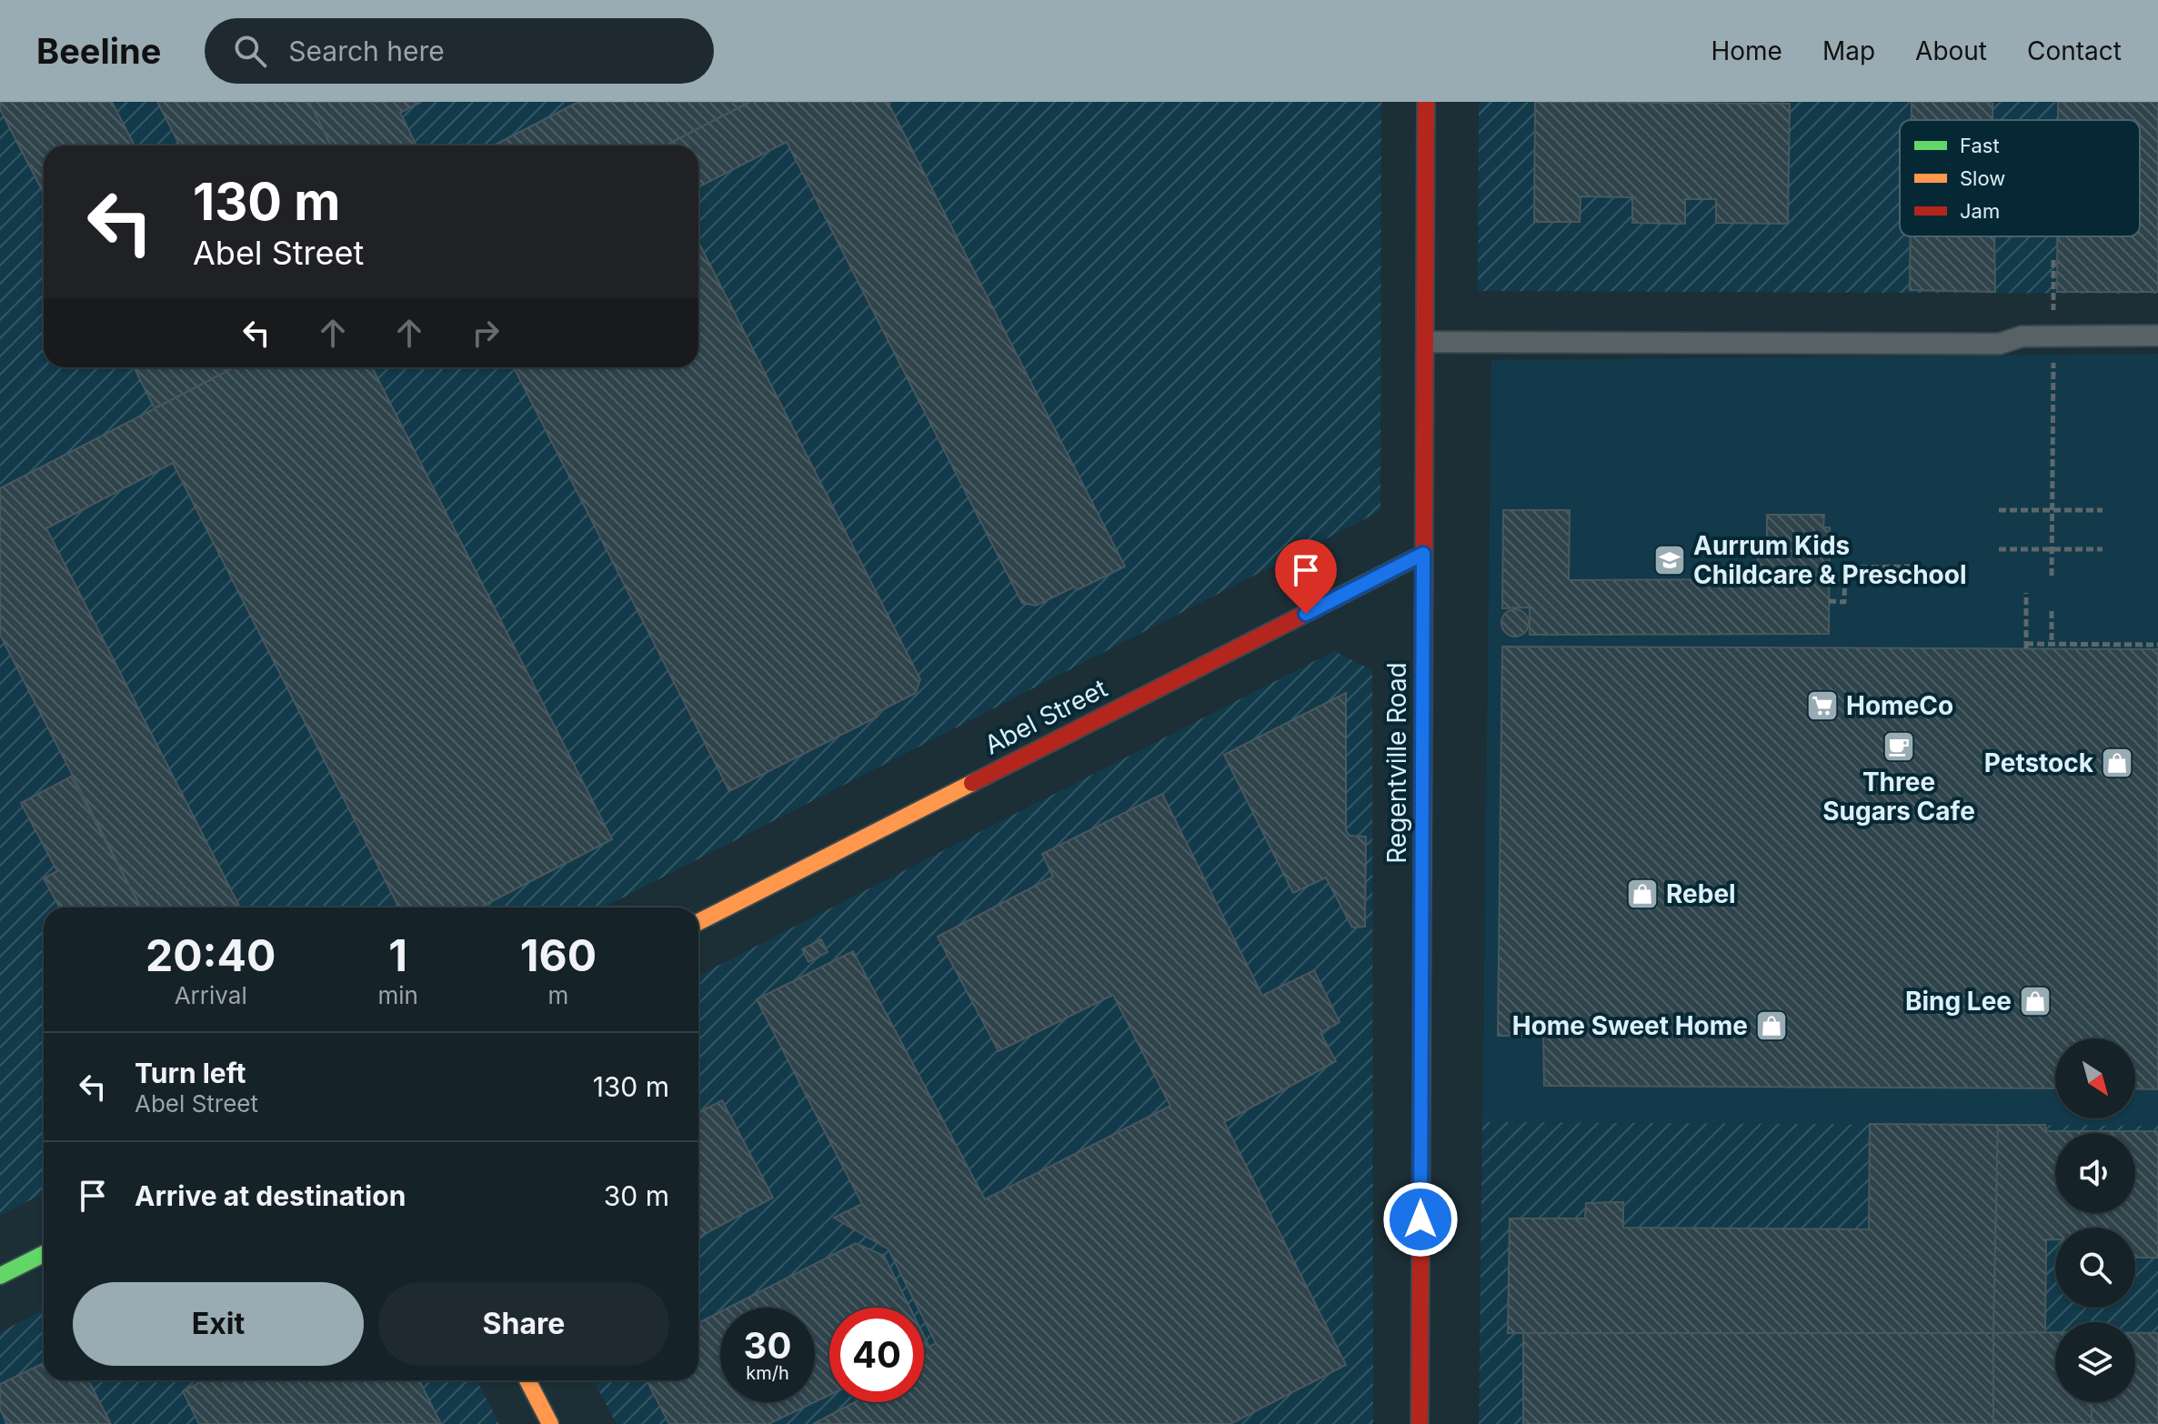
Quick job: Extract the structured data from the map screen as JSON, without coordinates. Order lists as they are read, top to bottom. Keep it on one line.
{"streets":{"street":["Abel Street","Regentville Road"]},"crossings":[["Abel Street","Regentville Road"]],"places":{"school or university":["Aurrum Kids Childcare & Preschool"],"supermarket":["HomeCo"],"cafe":["Three Sugars Cafe"],"shop":["Petstock","Rebel","Bing Lee","Home Sweet Home"]},"legend":["Fast","Slow","Jam"],"north":"bottom right","page":{"header":"Beeline","search":"Search here","nav":["Home","Map","About","Contact"],"turn":["130 m","Abel Street"],"eta":["20:40","Arrival","1","min","160","m"],"list":[{"name":"Turn left","note":"Abel Street","value":"130 m"},{"name":"Arrive at destination","value":"30 m"}],"buttons":["Exit","Share"],"speed":"30 km/h","limit":"40"}}
